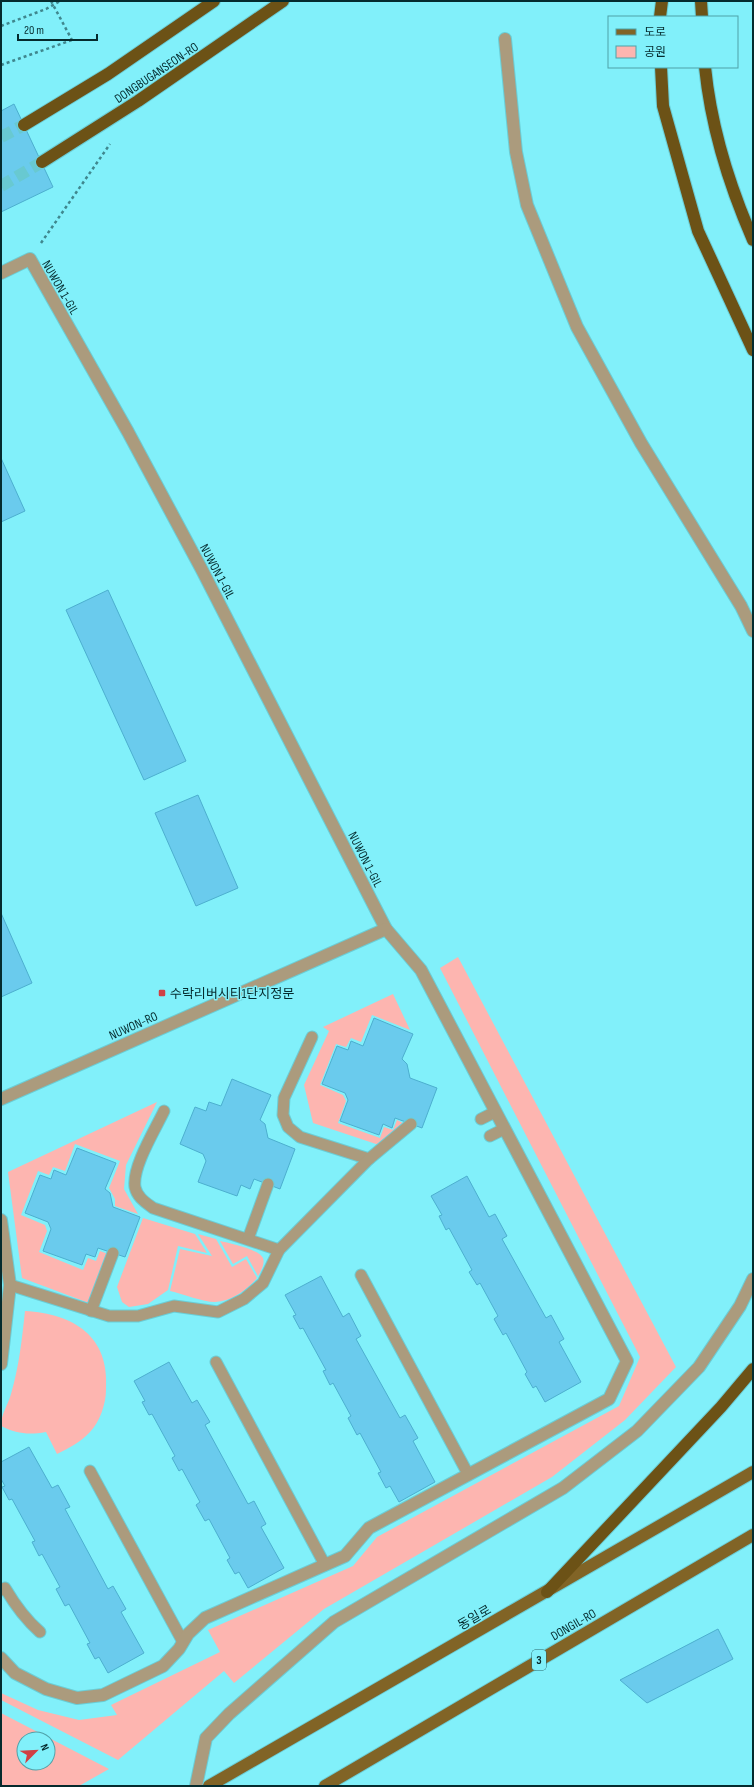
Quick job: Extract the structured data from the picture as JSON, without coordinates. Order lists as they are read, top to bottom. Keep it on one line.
{"streets":{"highway":["DONGBUGANSEON-RO"],"main road":["동일로","DONGIL-RO","3"],"street":["NUWON 1-GIL","NUWON-RO"]},"crossings":[["NUWON 1-GIL","NUWON-RO"]],"places":{"transit":["수락리버시티1단지정문"]},"legend":["도로","공원"],"scale_bar":"20 m","north":"top right"}
